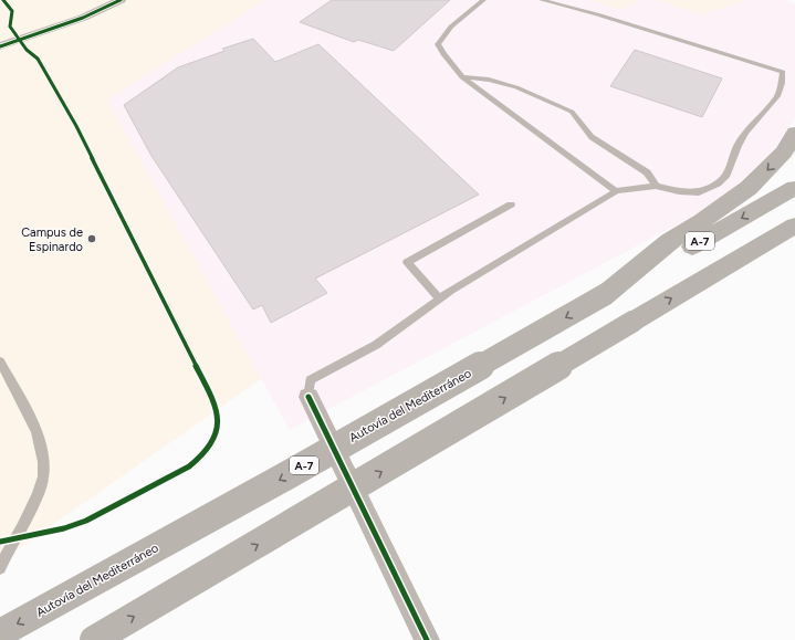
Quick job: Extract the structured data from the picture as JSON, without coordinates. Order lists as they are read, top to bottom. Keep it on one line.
{"streets":{"highway":["A-7","Autovía del Mediterráneo"]},"places":["Campus de Espinardo"]}
